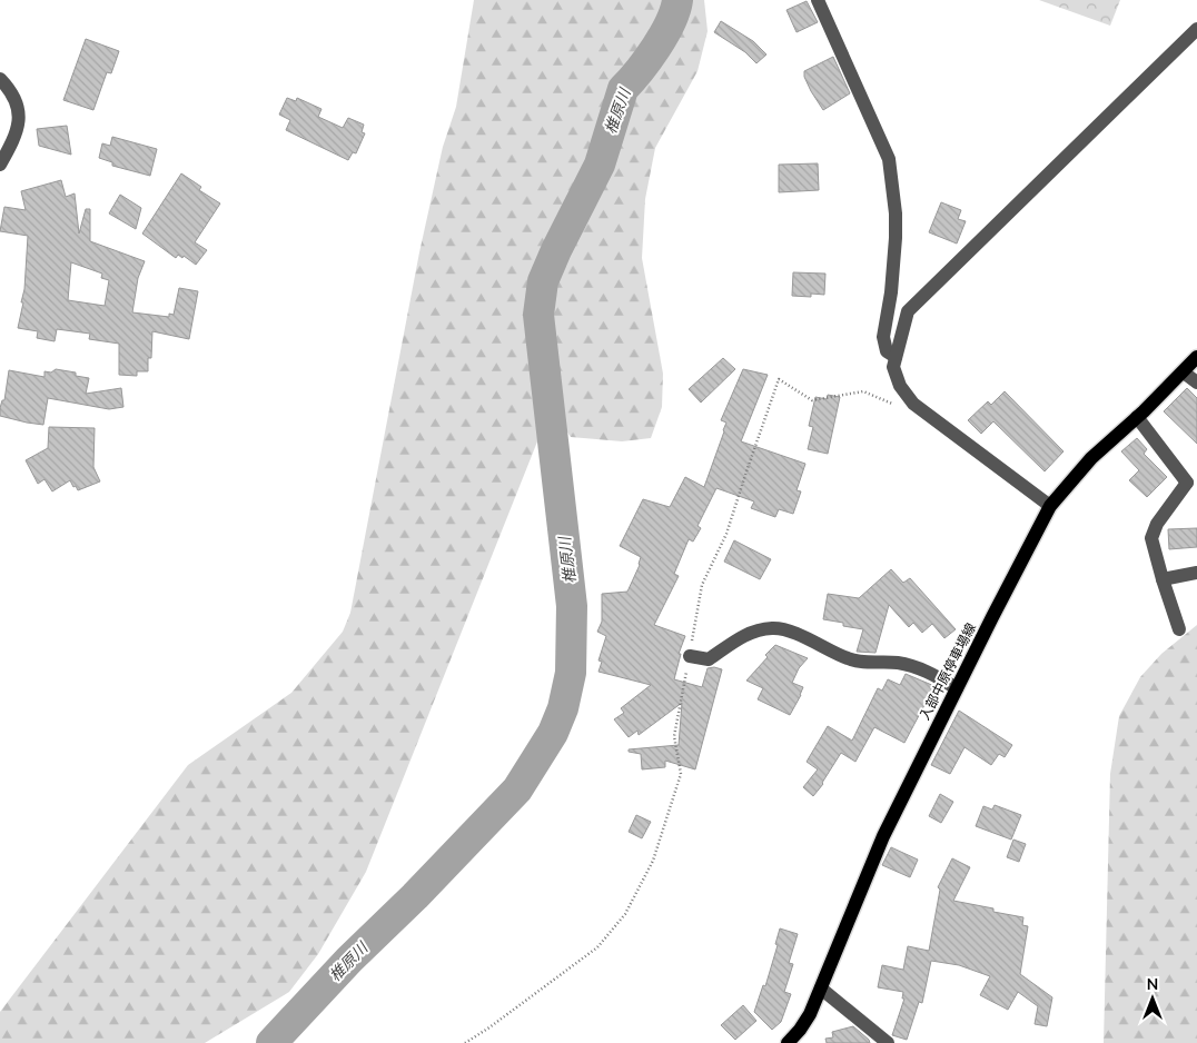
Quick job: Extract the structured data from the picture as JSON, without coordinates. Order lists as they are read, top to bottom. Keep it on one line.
{"streets":{"main road":["入部中原停車場線"]},"water":["椎原川"],"north":"top"}
